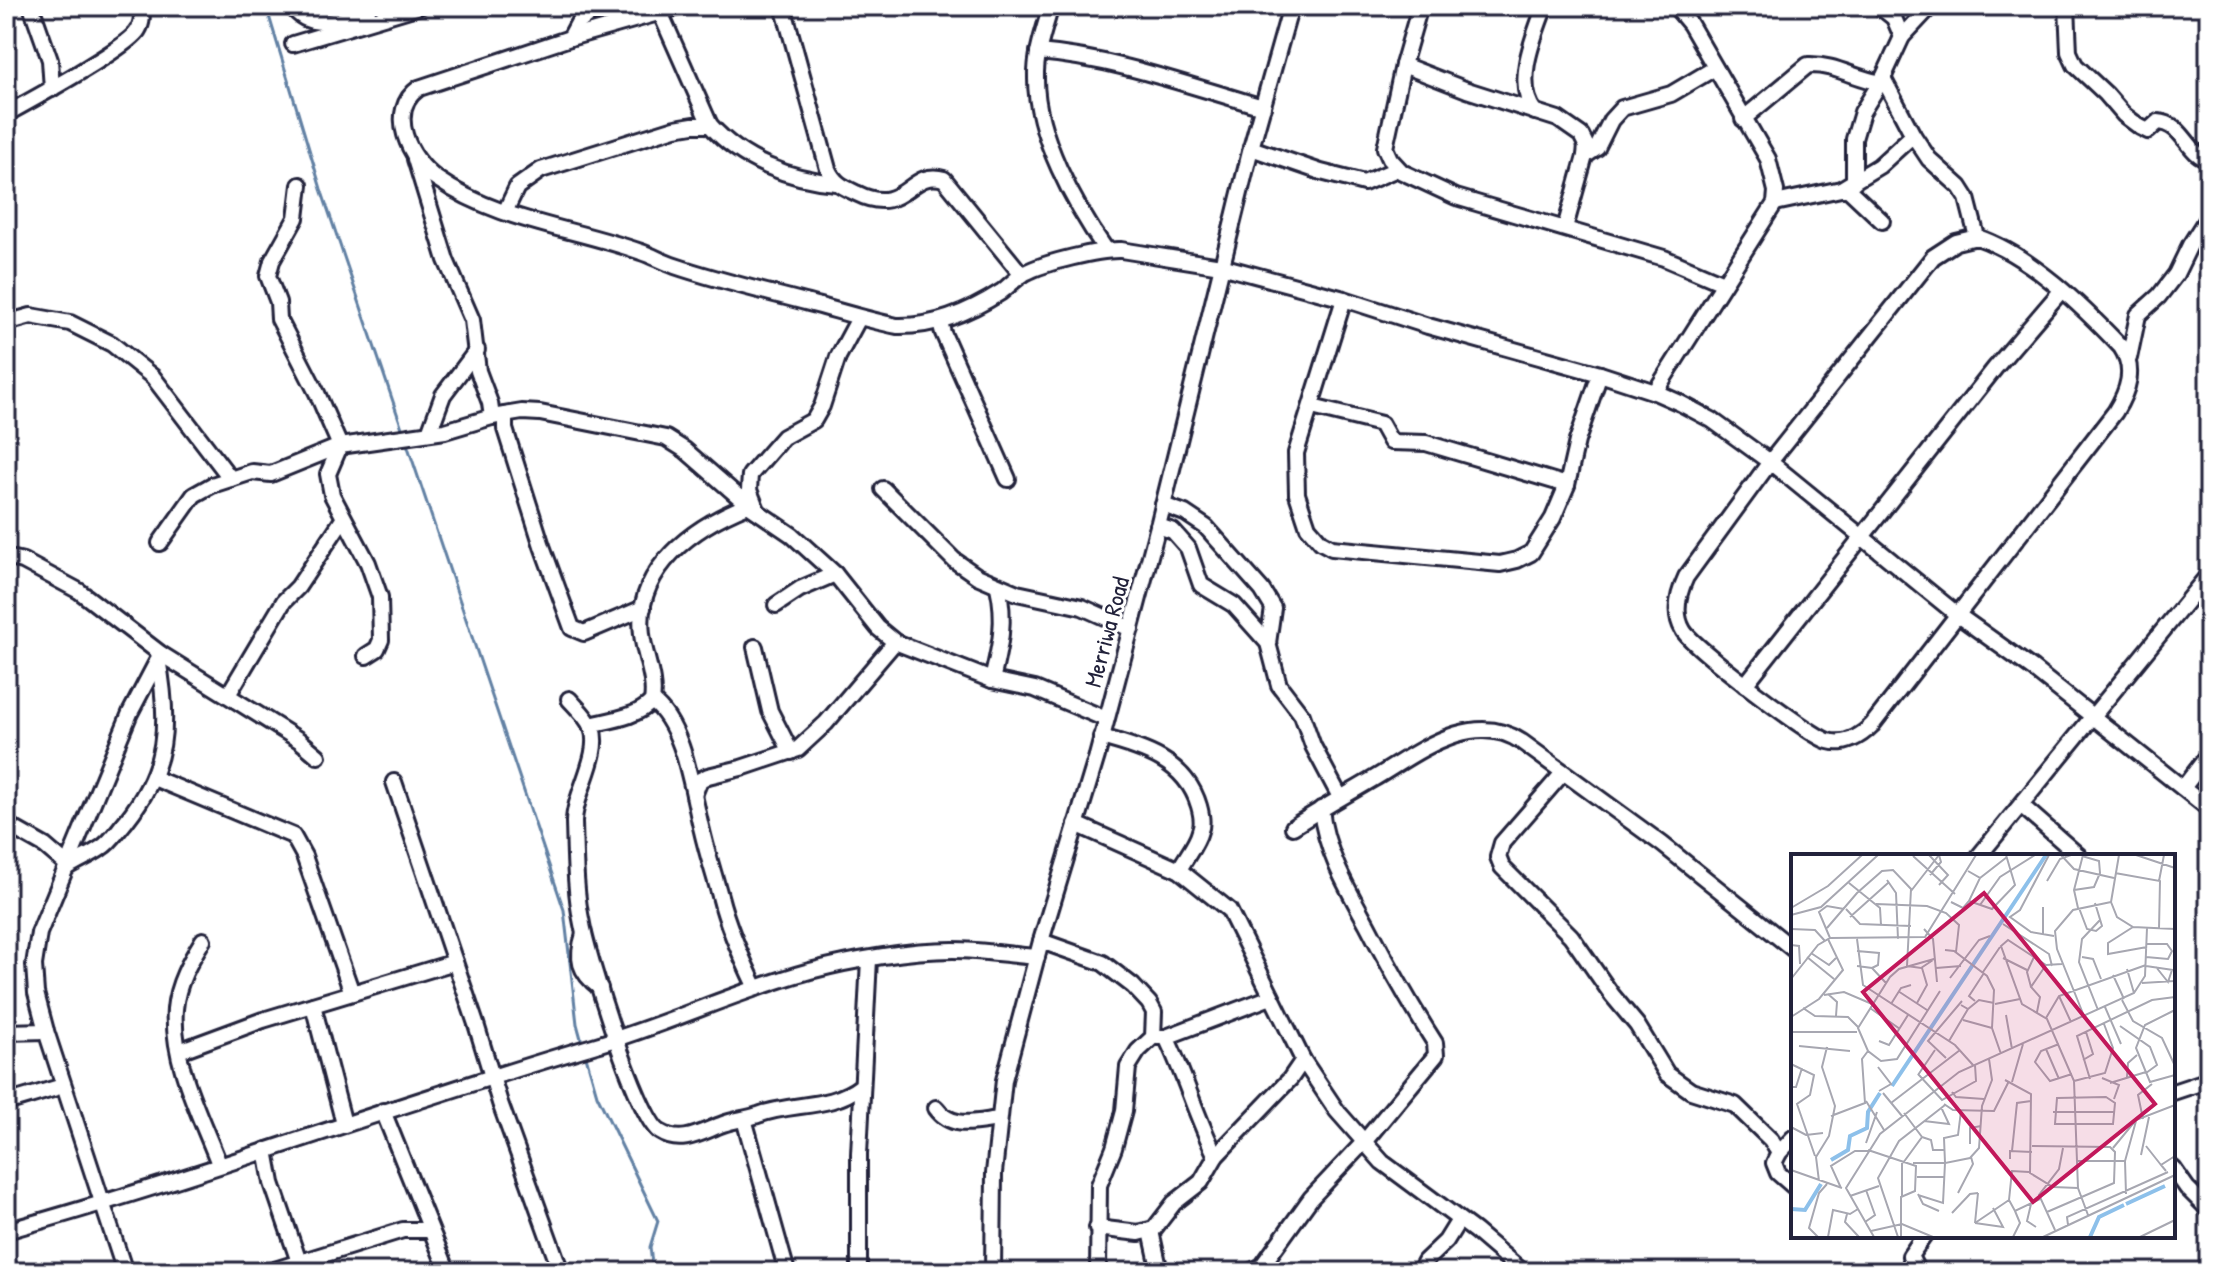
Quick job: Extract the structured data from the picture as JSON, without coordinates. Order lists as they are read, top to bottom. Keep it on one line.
{"streets":{"street":["Merriwa Road"]}}
